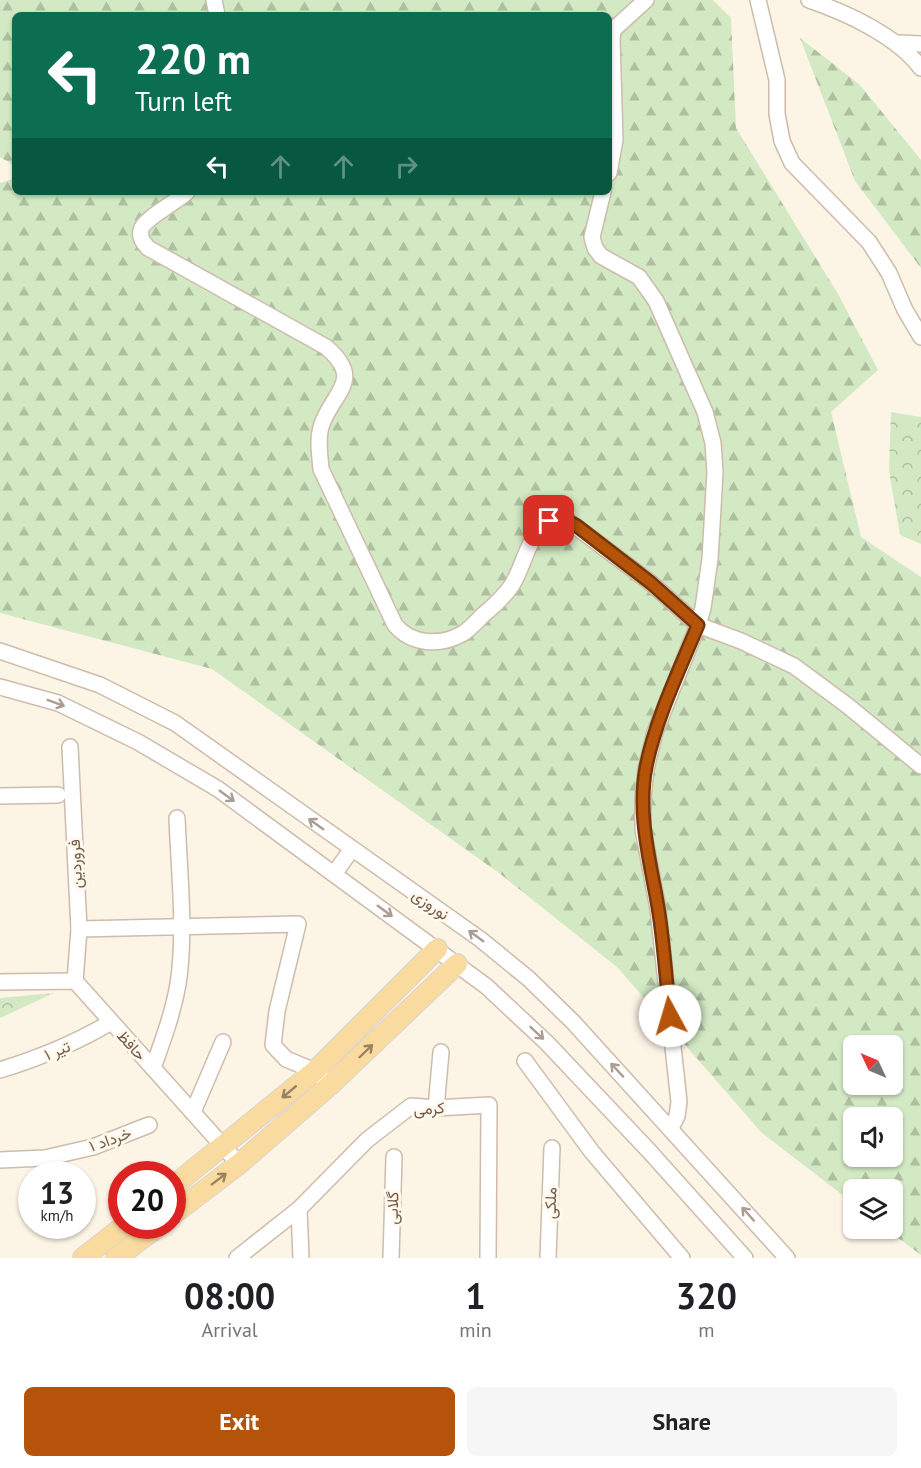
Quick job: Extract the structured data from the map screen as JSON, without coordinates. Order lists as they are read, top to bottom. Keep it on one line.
{"streets":{"street":["فروردین","نوروزی","حافظ","تیر ۱","کرمی","خرداد ۱","ملکی","گلابی"]},"crossings":[["فروردین","حافظ"],["حافظ","تیر ۱"]],"north":"top left","page":{"turn":["220 m","Turn left"],"speed":"13 km/h","limit":"20","eta":["08:00","Arrival","1","min","320","m"],"buttons":["Exit","Share"]}}
